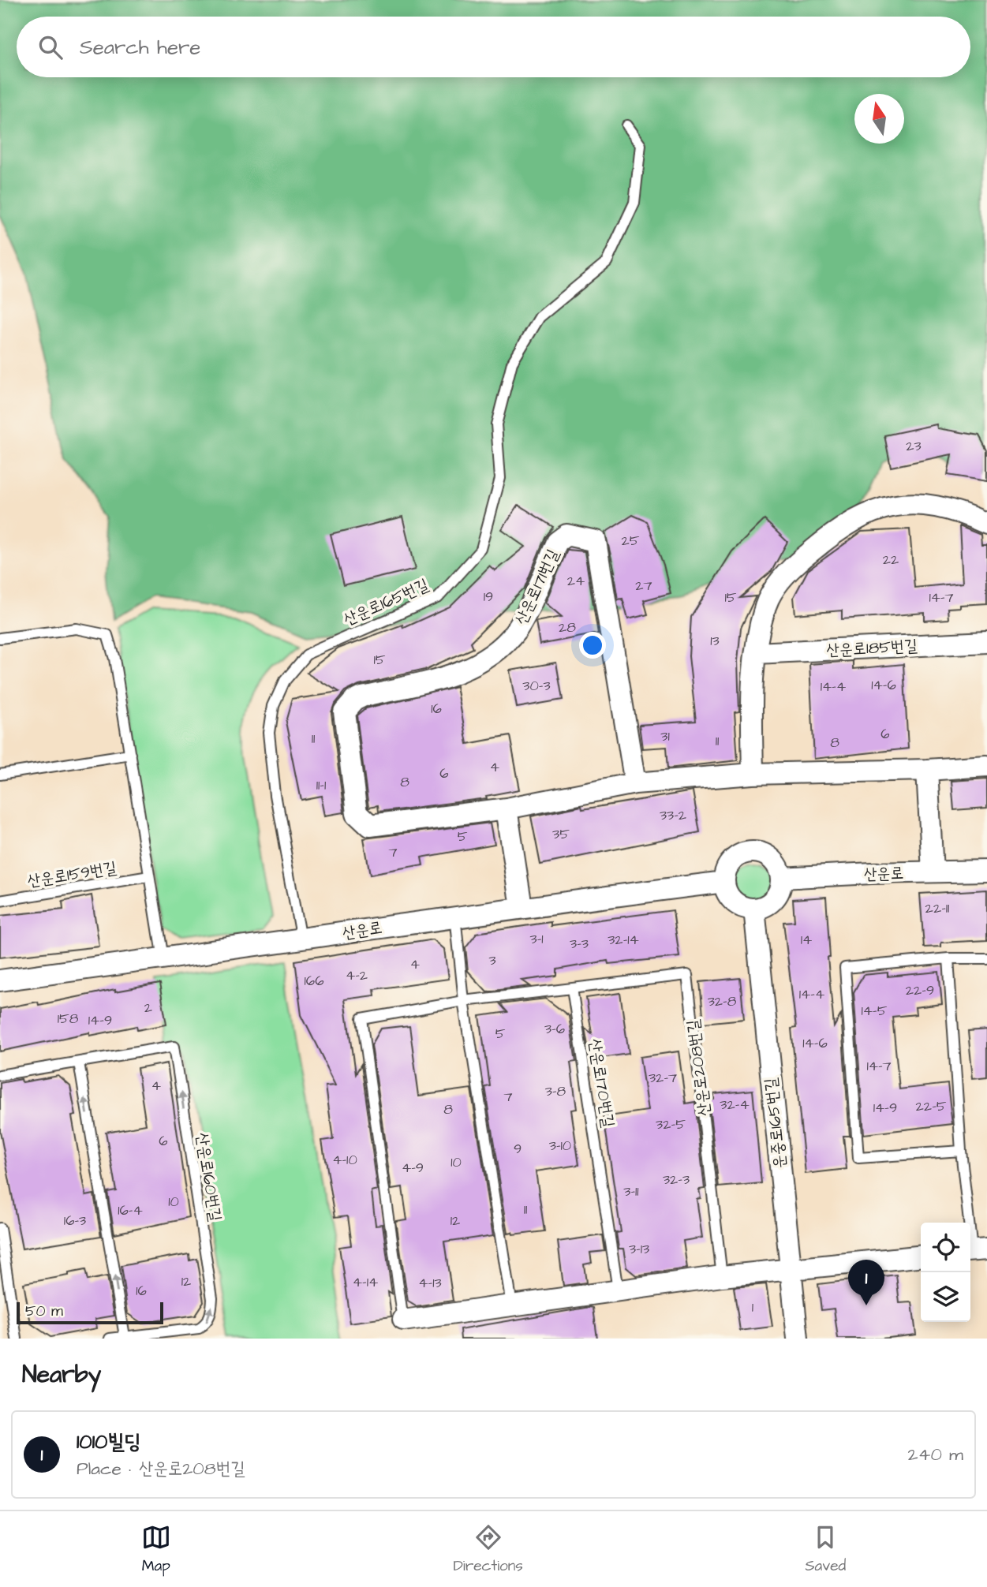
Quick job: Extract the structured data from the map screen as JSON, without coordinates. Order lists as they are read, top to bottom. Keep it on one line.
{"streets":{"street":["산운로171번길","산운로185번길","산운로","운중로165번길"],"lane":["산운로165번길","산운로159번길","산운로208번길","산운로170번길","산운로160번길"]},"crossings":[["산운로165번길","산운로"],["산운로","운중로165번길"],["산운로208번길","산운로170번길"]],"house_numbers":["23","25","22","24","27","19","15","14-7","28","13","15","14-6","30-3","14-4","16","6","31","11","11","8","4","6","8","11-1","33-2","35","5","7","22-11","3-1","32-14","14","3-3","3","4","4-2","166","22-9","14-4","32-8","2","14-5","158","14-9","3-6","5","14-6","14-7","32-7","4","3-8","7","32-4","22-5","14-9","8","32-5","6","3-10","9","4-10","10","4-9","32-3","3-11","10","11","16-4","16-3","12","3-13","12","4-14","4-13","16","1"],"scale_bar":"50 m","north":"top","page":{"search":"Search here","pins":"1","scale":"50 m","heading":"Nearby","list":[{"mark":"1","name":"1010빌딩","note":"Place · 산운로208번길","value":"240 m"}],"nav":["Map","Directions","Saved"]}}
